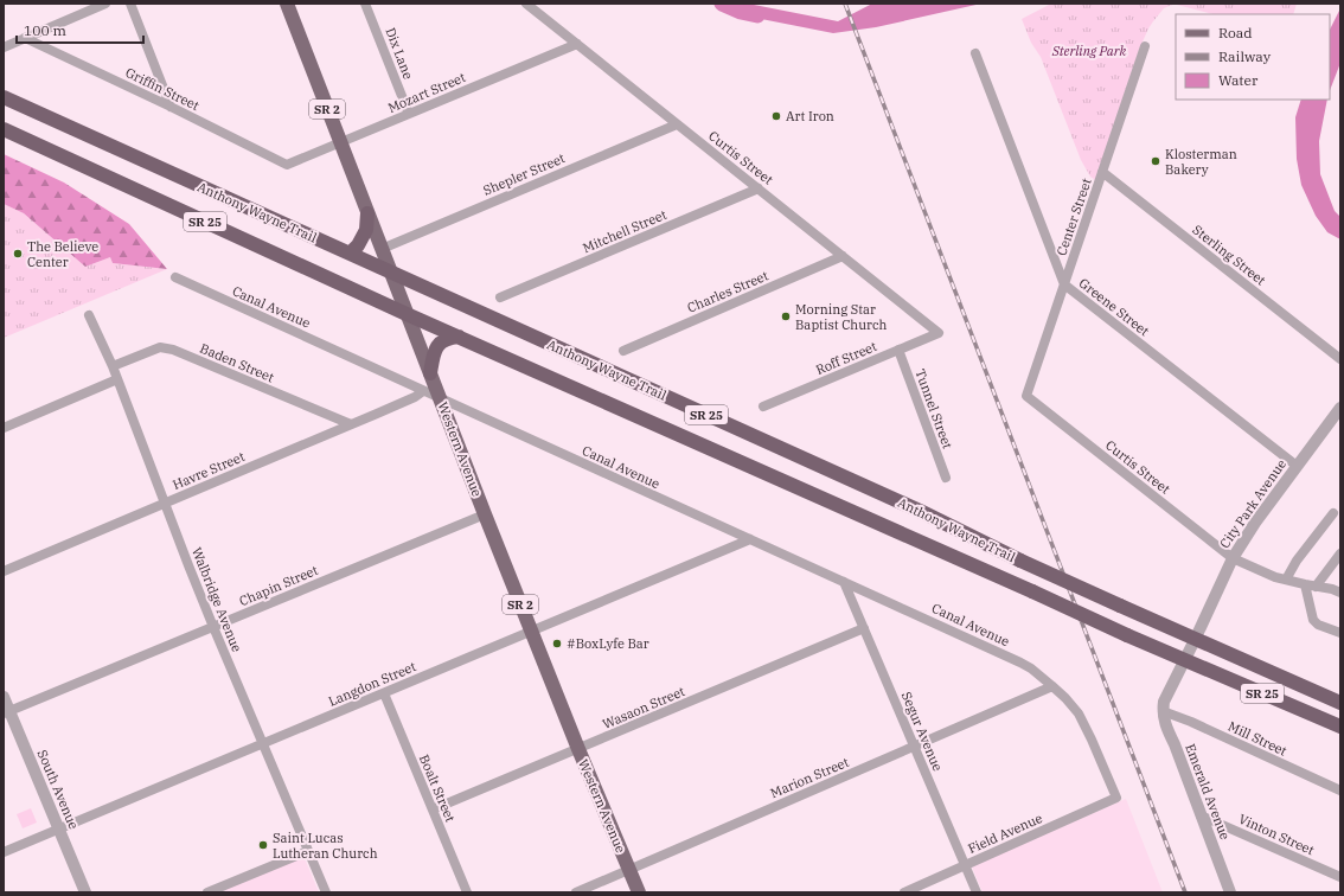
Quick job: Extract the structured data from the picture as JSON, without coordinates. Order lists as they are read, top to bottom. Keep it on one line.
{"streets":{"highway":["Anthony Wayne Trail","SR 25"],"main road":["SR 2","Western Avenue"],"street":["Dix Lane","Griffin Street","Mozart Street","Curtis Street","Shepler Street","Center Street","Mitchell Street","Sterling Street","Charles Street","Canal Avenue","Greene Street","Roff Street","Baden Street","Tunnel Street","Havre Street","City Park Avenue","Chapin Street","Walbridge Avenue","Langdon Street","Wasaon Street","Segur Avenue","Mill Street","Marion Street","Boalt Street","South Avenue","Emerald Avenue","Field Avenue","Vinton Street"]},"crossings":[["Dix Lane","Mozart Street"],["Griffin Street","Mozart Street"],["Mozart Street","Curtis Street"],["Mozart Street","Western Avenue"],["Curtis Street","Shepler Street"],["Curtis Street","Center Street"],["Curtis Street","Mitchell Street"],["Curtis Street","Charles Street"],["Curtis Street","Roff Street"],["Curtis Street","City Park Avenue"],["Shepler Street","Western Avenue"],["Anthony Wayne Trail","Western Avenue"],["Anthony Wayne Trail","City Park Avenue"],["Center Street","Sterling Street"],["Center Street","Greene Street"],["Canal Avenue","Western Avenue"],["Canal Avenue","Havre Street"],["Canal Avenue","Langdon Street"],["Canal Avenue","Segur Avenue"],["Canal Avenue","Marion Street"],["Canal Avenue","Field Avenue"],["Greene Street","City Park Avenue"],["Roff Street","Tunnel Street"],["Baden Street","Havre Street"],["Baden Street","Walbridge Avenue"],["Western Avenue","Chapin Street"],["Western Avenue","Langdon Street"],["Western Avenue","Wasaon Street"],["Western Avenue","Marion Street"],["Havre Street","Walbridge Avenue"],["City Park Avenue","Mill Street"],["City Park Avenue","Emerald Avenue"],["Chapin Street","Walbridge Avenue"],["Chapin Street","South Avenue"],["Walbridge Avenue","Langdon Street"],["Langdon Street","Boalt Street"],["Langdon Street","South Avenue"],["Wasaon Street","Segur Avenue"],["Wasaon Street","Boalt Street"],["Segur Avenue","Marion Street"],["Segur Avenue","Field Avenue"],["Mill Street","Emerald Avenue"],["Emerald Avenue","Vinton Street"]],"parks":["Sterling Park"],"places":["Art Iron","Klosterman Bakery","The Believe Center","Morning Star Baptist Church","#BoxLyfe Bar","Saint Lucas Lutheran Church"],"legend":["Road","Railway","Water"],"scale_bar":"100 m"}
